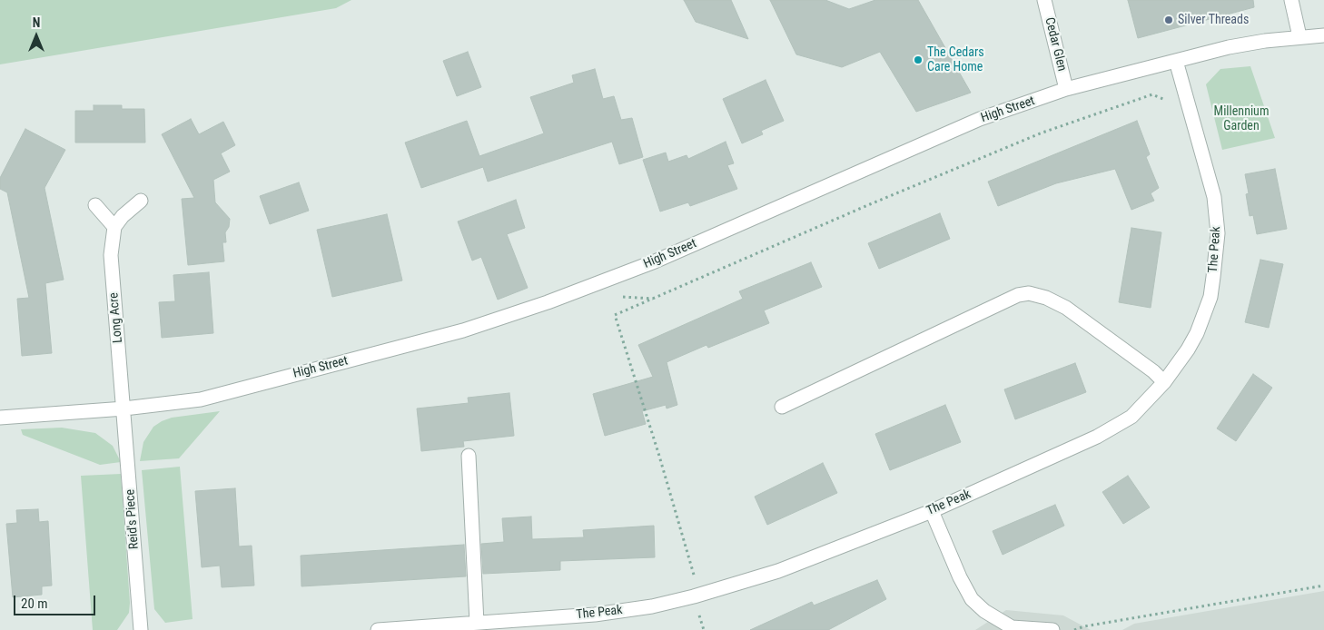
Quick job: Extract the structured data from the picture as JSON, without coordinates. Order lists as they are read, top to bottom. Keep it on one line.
{"streets":{"street":["Cedar Glen","High Street","The Peak","Long Acre","Reid's Piece"]},"crossings":[["Cedar Glen","High Street"],["High Street","The Peak"],["High Street","Long Acre"],["High Street","Reid's Piece"],["Long Acre","Reid's Piece"]],"parks":["Millennium Garden"],"places":["Silver Threads","The Cedars Care Home"],"scale_bar":"20 m","north":"top"}
